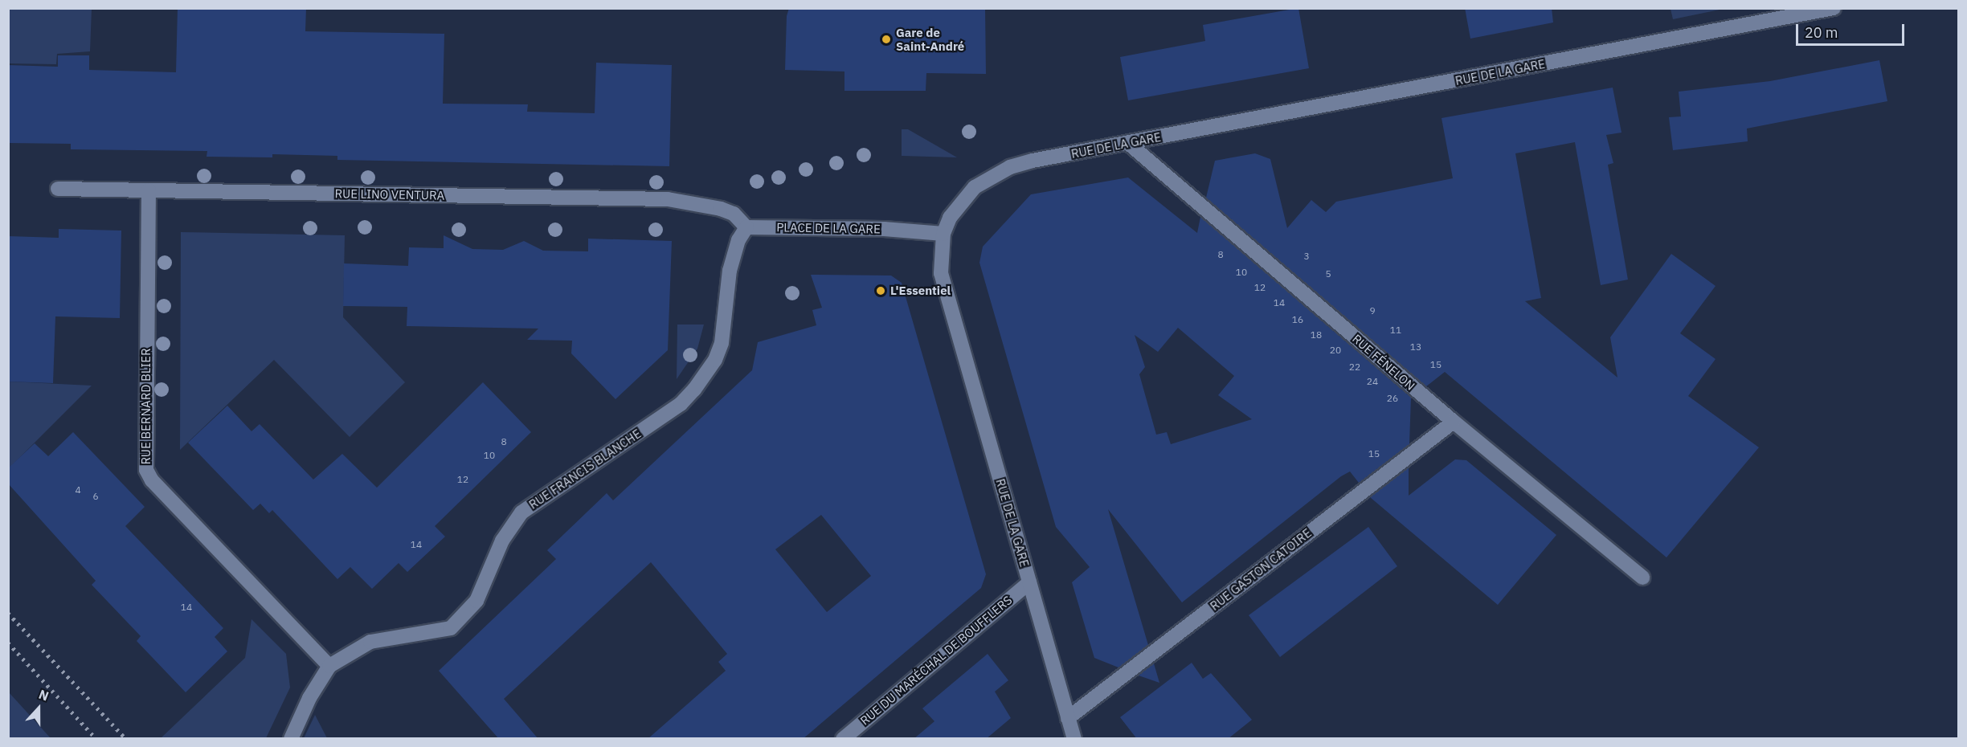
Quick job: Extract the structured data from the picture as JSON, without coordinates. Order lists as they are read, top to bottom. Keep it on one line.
{"streets":{"street":["RUE DE LA GARE","RUE LINO VENTURA","PLACE DE LA GARE","RUE FÉNELON","RUE BERNARD BLIER","RUE FRANCIS BLANCHE","RUE GASTON CATOIRE","RUE DU MARÉCHAL DE BOUFFLERS"]},"crossings":[["RUE DE LA GARE","PLACE DE LA GARE"],["RUE DE LA GARE","RUE FÉNELON"],["RUE DE LA GARE","RUE GASTON CATOIRE"],["RUE DE LA GARE","RUE DU MARÉCHAL DE BOUFFLERS"],["RUE LINO VENTURA","PLACE DE LA GARE"],["RUE LINO VENTURA","RUE BERNARD BLIER"],["RUE LINO VENTURA","RUE FRANCIS BLANCHE"],["PLACE DE LA GARE","RUE FRANCIS BLANCHE"],["RUE FÉNELON","RUE GASTON CATOIRE"],["RUE BERNARD BLIER","RUE FRANCIS BLANCHE"]],"places":["Gare de Saint-André","L'Essentiel"],"house_numbers":["8","3","10","5","12","14","9","16","11","18","13","20","15","22","24","26","8","15","10","12","4","6","14","14"],"scale_bar":"20 m","north":"top"}
